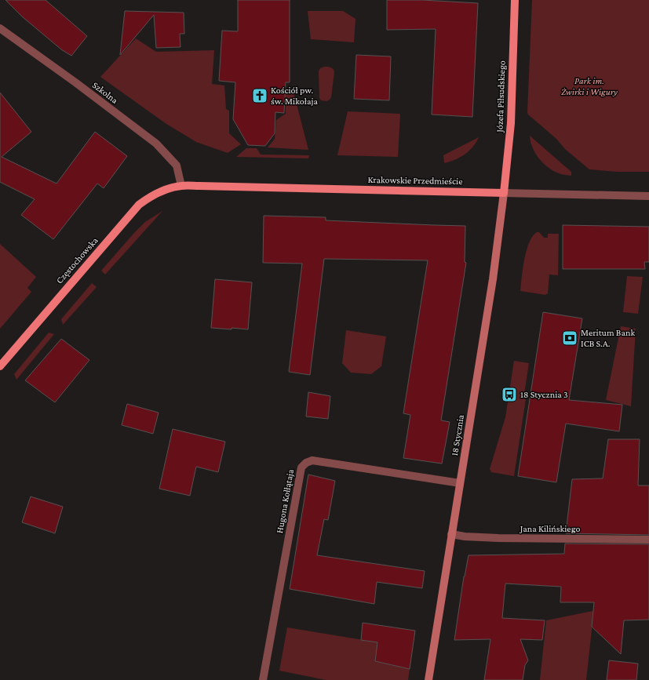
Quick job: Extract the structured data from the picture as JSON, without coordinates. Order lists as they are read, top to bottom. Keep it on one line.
{"streets":{"main road":["Józefa Piłsudskiego","Krakowskie Przedmieście","Częstochowska","18 Stycznia"],"street":["Szkolna","Hugona Kołłątaja","Jana Kilińskiego"]},"crossings":[["Szkolna","Krakowskie Przedmieście"],["Szkolna","Częstochowska"],["Józefa Piłsudskiego","Krakowskie Przedmieście"],["Józefa Piłsudskiego","18 Stycznia"],["Krakowskie Przedmieście","Częstochowska"],["Krakowskie Przedmieście","18 Stycznia"],["18 Stycznia","Hugona Kołłątaja"],["18 Stycznia","Jana Kilińskiego"]],"parks":["Park im. Żwirki i Wigury"],"places":{"church":["Kościół pw. św. Mikołaja"],"bank":["Meritum Bank ICB S.A."],"bus stop":["18 Stycznia 3"]}}
